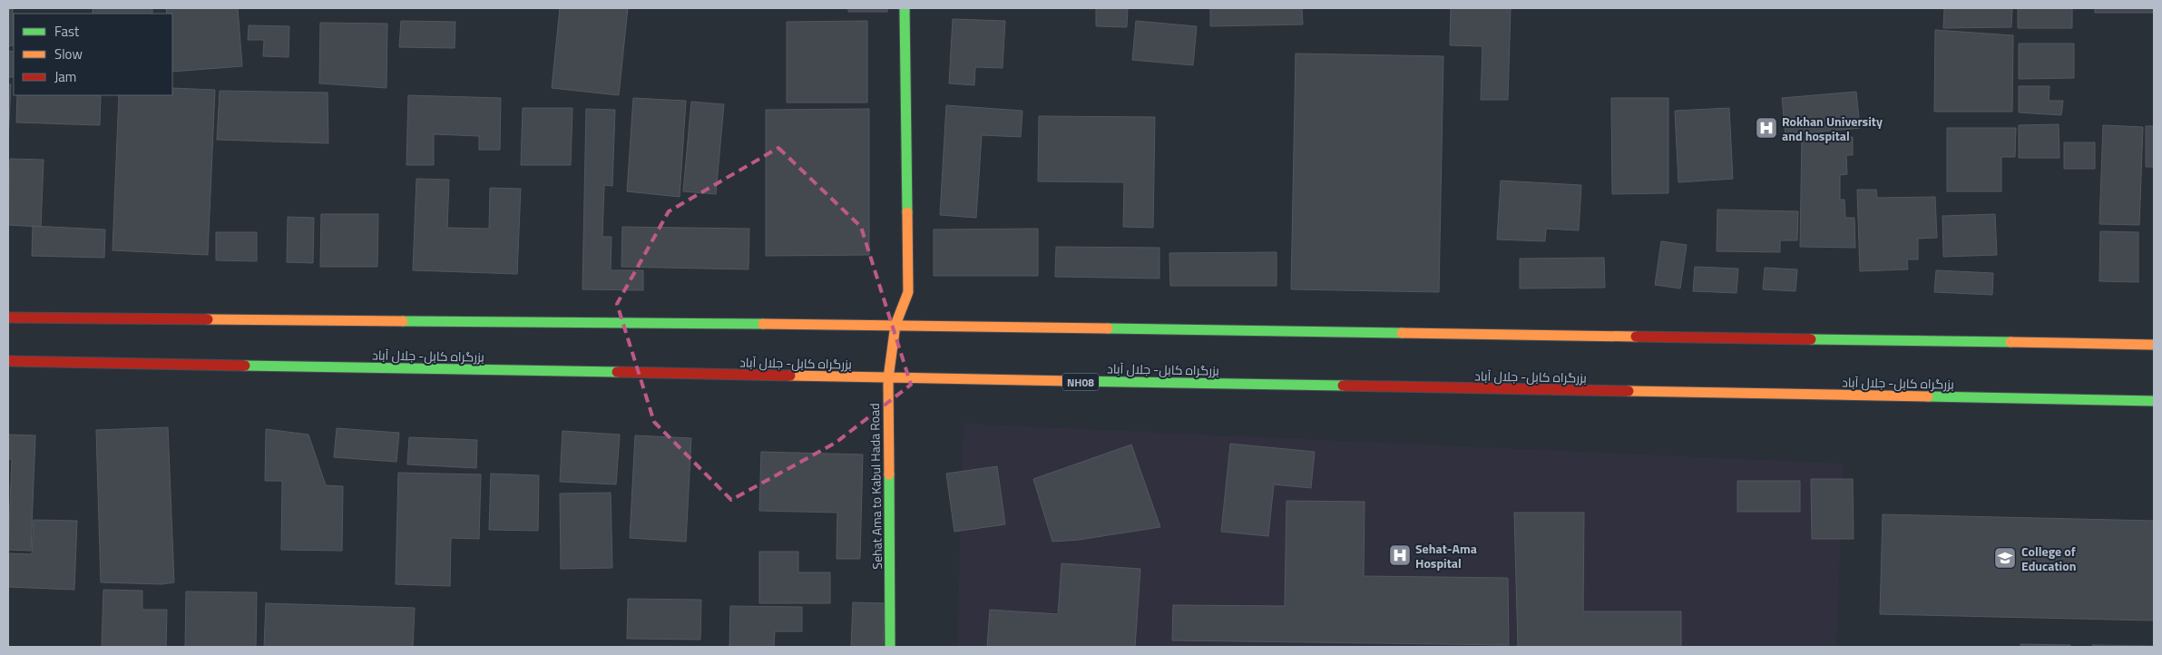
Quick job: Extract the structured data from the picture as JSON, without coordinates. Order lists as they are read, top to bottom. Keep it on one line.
{"streets":{"main road":["بزرگراه کابل- جلال آباد","NH08","Sehat Ama to Kabul Hada Road"]},"crossings":[["بزرگراه کابل- جلال آباد","Sehat Ama to Kabul Hada Road"]],"places":{"hospital":["Rokhan University and hospital","Sehat-Ama Hospital"],"school or university":["College of Education"]},"legend":["Fast","Slow","Jam"]}
